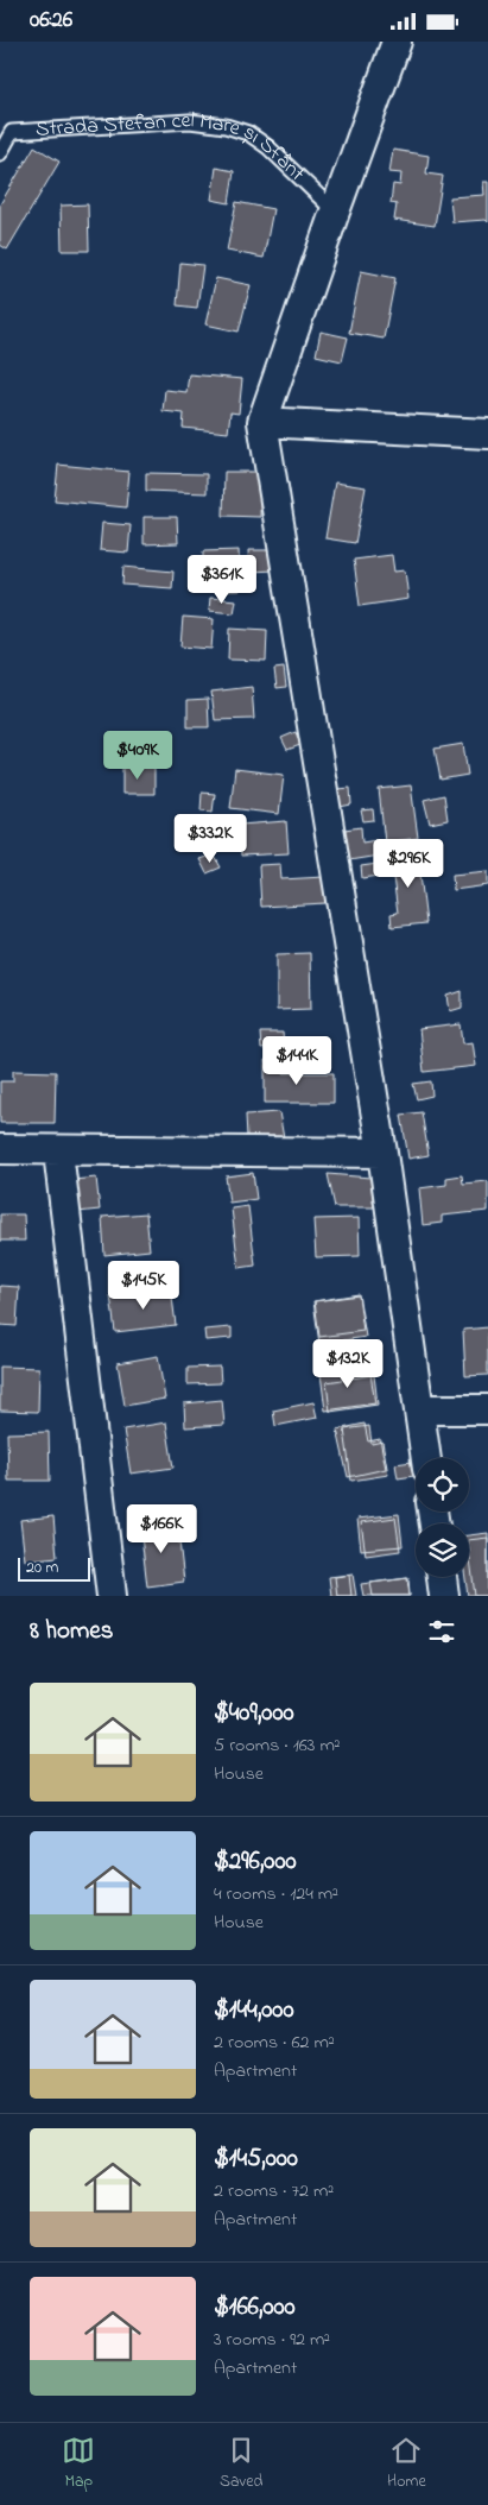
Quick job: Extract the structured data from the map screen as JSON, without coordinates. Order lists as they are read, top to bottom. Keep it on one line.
{"streets":{"lane":["Strada Ștefan cel Mare și Sfânt"]},"scale_bar":"20 m","page":{"status":"06:26","price":["$361K","$409K","$332K","$296K","$144K","$145K","$132K","$166K"],"scale":"20 m","heading":"8 homes","list":[{"name":"$409,000","note":"5 rooms · 163 m² · House"},{"name":"$296,000","note":"4 rooms · 124 m² · House"},{"name":"$144,000","note":"2 rooms · 62 m² · Apartment"},{"name":"$145,000","note":"2 rooms · 72 m² · Apartment"},{"name":"$166,000","note":"3 rooms · 92 m² · Apartment"}],"tabs":["Map","Saved","Home"]}}
